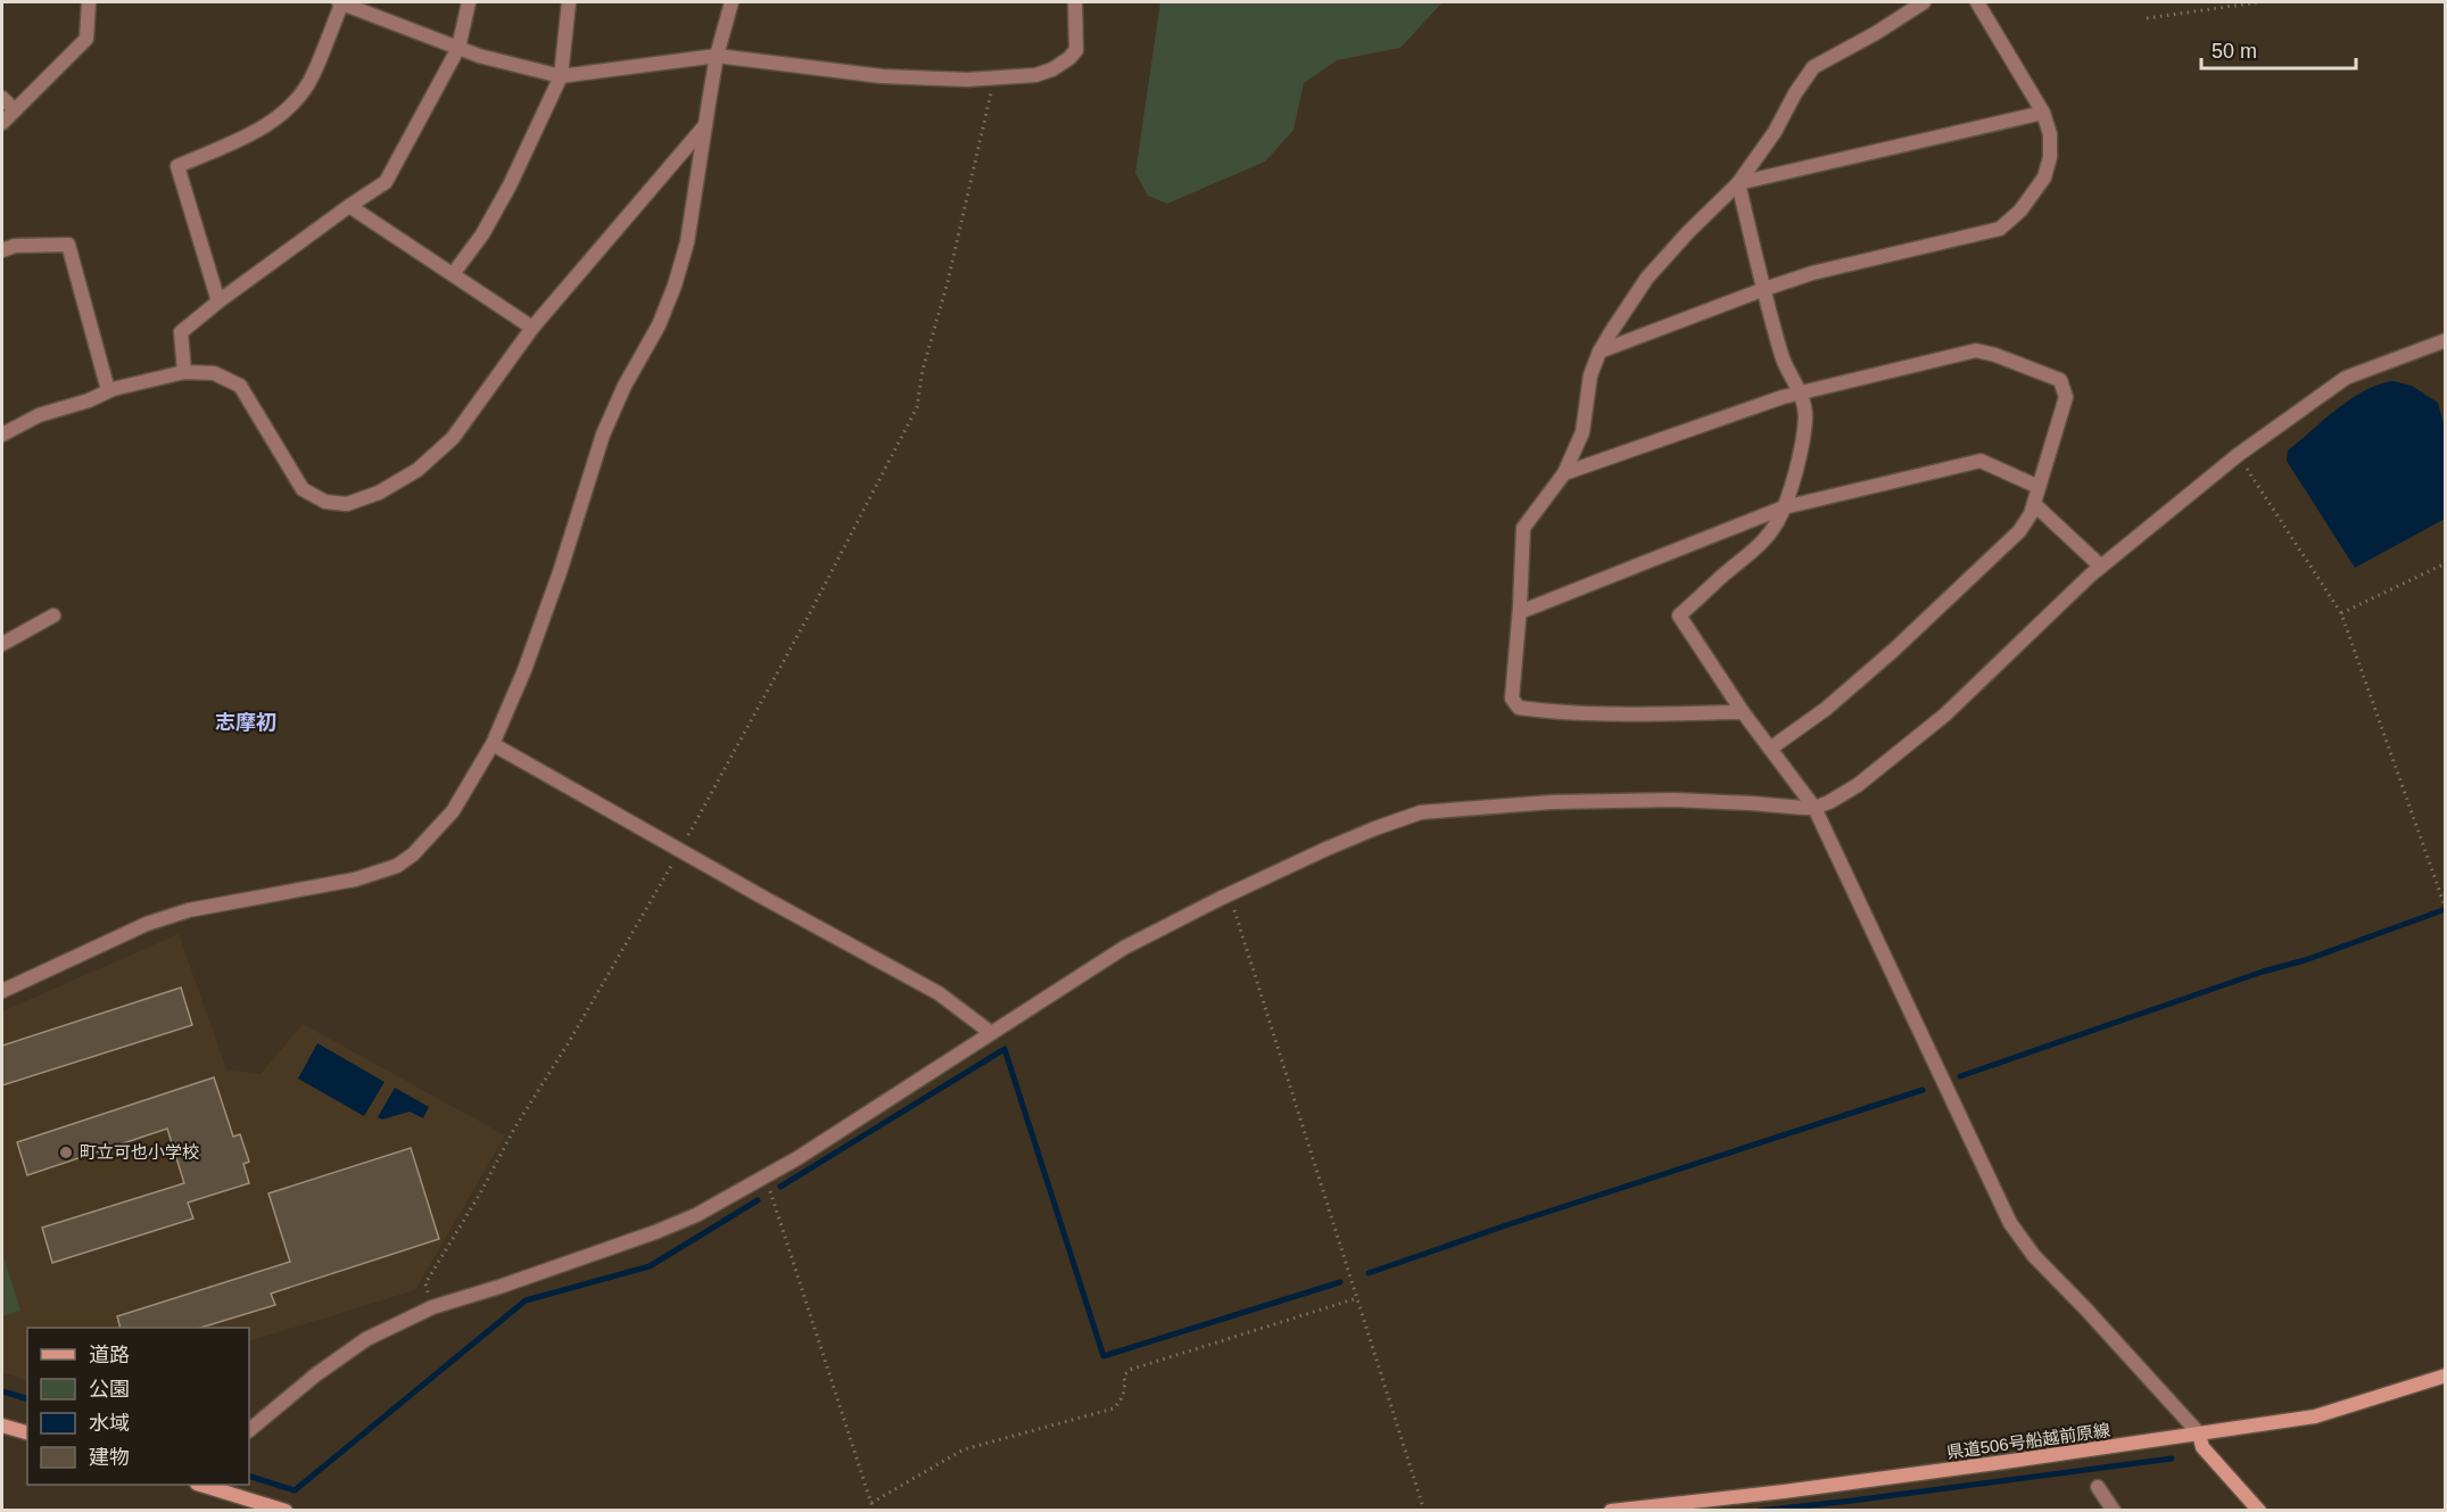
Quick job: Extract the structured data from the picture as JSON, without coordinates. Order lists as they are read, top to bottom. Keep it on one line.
{"streets":{"main road":["県道506号船越前原線"]},"districts":["志摩初"],"places":["町立可也小学校"],"legend":["道路","公園","水域","建物"],"scale_bar":"50 m"}
